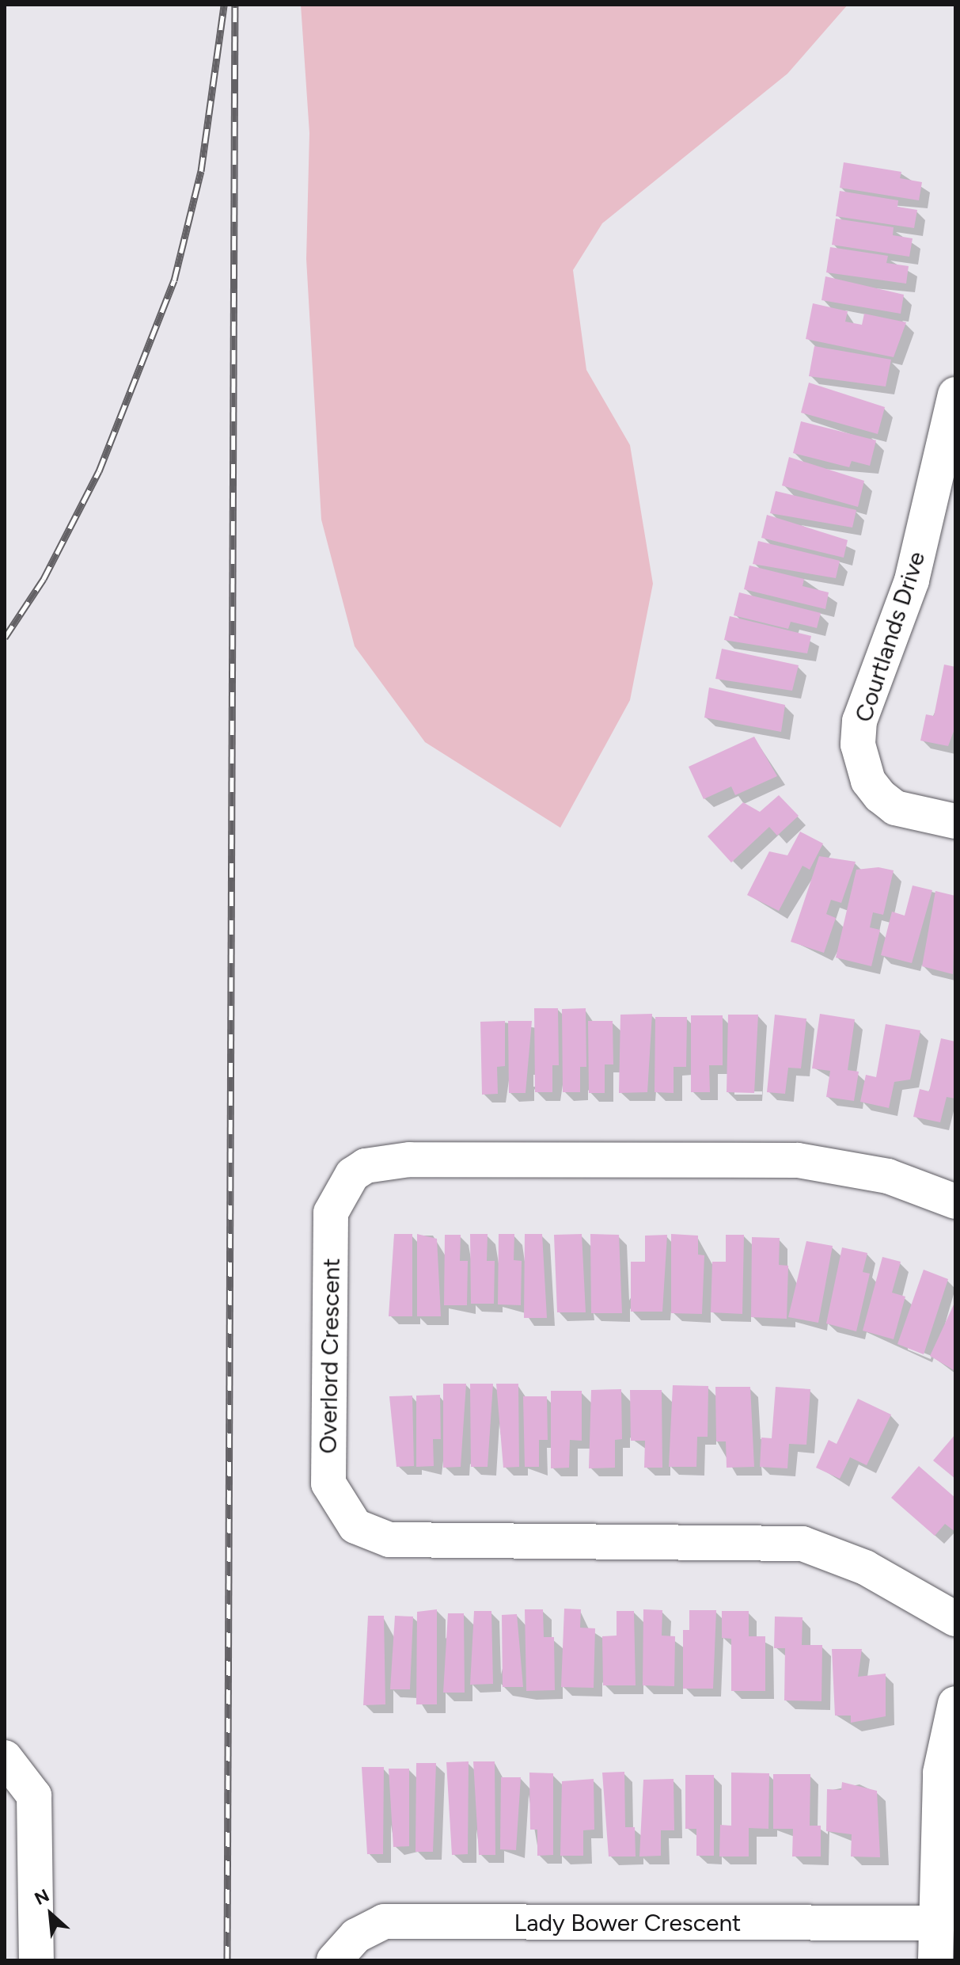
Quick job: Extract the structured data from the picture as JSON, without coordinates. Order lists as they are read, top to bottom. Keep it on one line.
{"streets":{"street":["Courtlands Drive","Overlord Crescent","Lady Bower Crescent"]},"north":"top left"}
